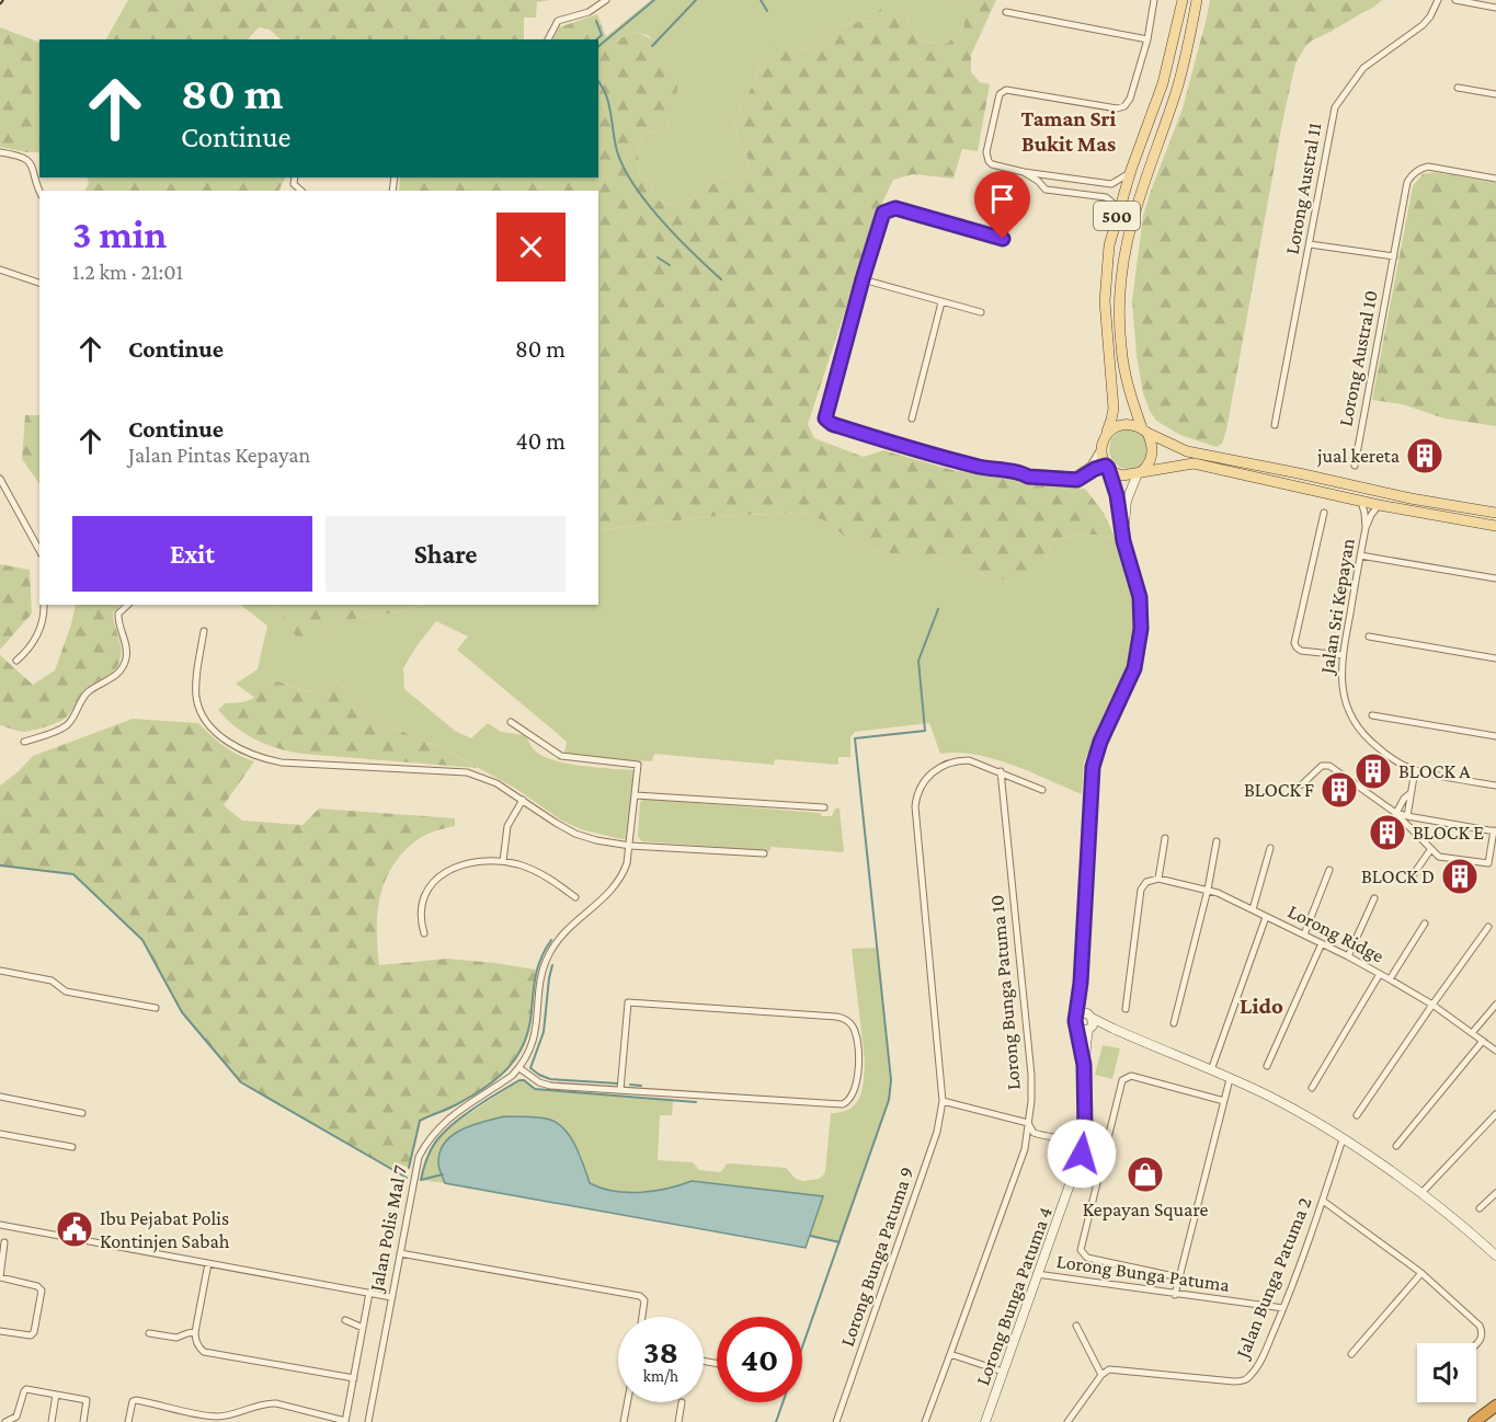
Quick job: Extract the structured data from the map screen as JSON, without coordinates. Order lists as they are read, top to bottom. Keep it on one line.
{"streets":{"main road":["500"],"street":["Lorong Austral 11","Lorong Austral 10","Jalan Sri Kepayan","Lorong Ridge","Lorong Bunga Patuma 10","Jalan Polis Mal 7","Lorong Bunga Patuma 9","Lorong Bunga Patuma","Jalan Bunga Patuma 2","Lorong Bunga Patuma 4"]},"crossings":[["Lorong Bunga Patuma 10","Lorong Bunga Patuma 9"],["Lorong Bunga Patuma","Jalan Bunga Patuma 2"],["Lorong Bunga Patuma","Lorong Bunga Patuma 4"]],"districts":["Taman Sri Bukit Mas","Lido"],"places":{"building":["jual kereta","BLOCK A","BLOCK F","BLOCK E","BLOCK D"],"shop":["Kepayan Square"],"public building":["Ibu Pejabat Polis Kontinjen Sabah"]},"page":{"turn":["80 m","Continue"],"heading":["3 min","1.2 km · 21:01"],"list":[{"name":"Continue","value":"80 m"},{"name":"Continue","note":"Jalan Pintas Kepayan","value":"40 m"}],"buttons":["Exit","Share"],"speed":"38 km/h","limit":"40"}}
